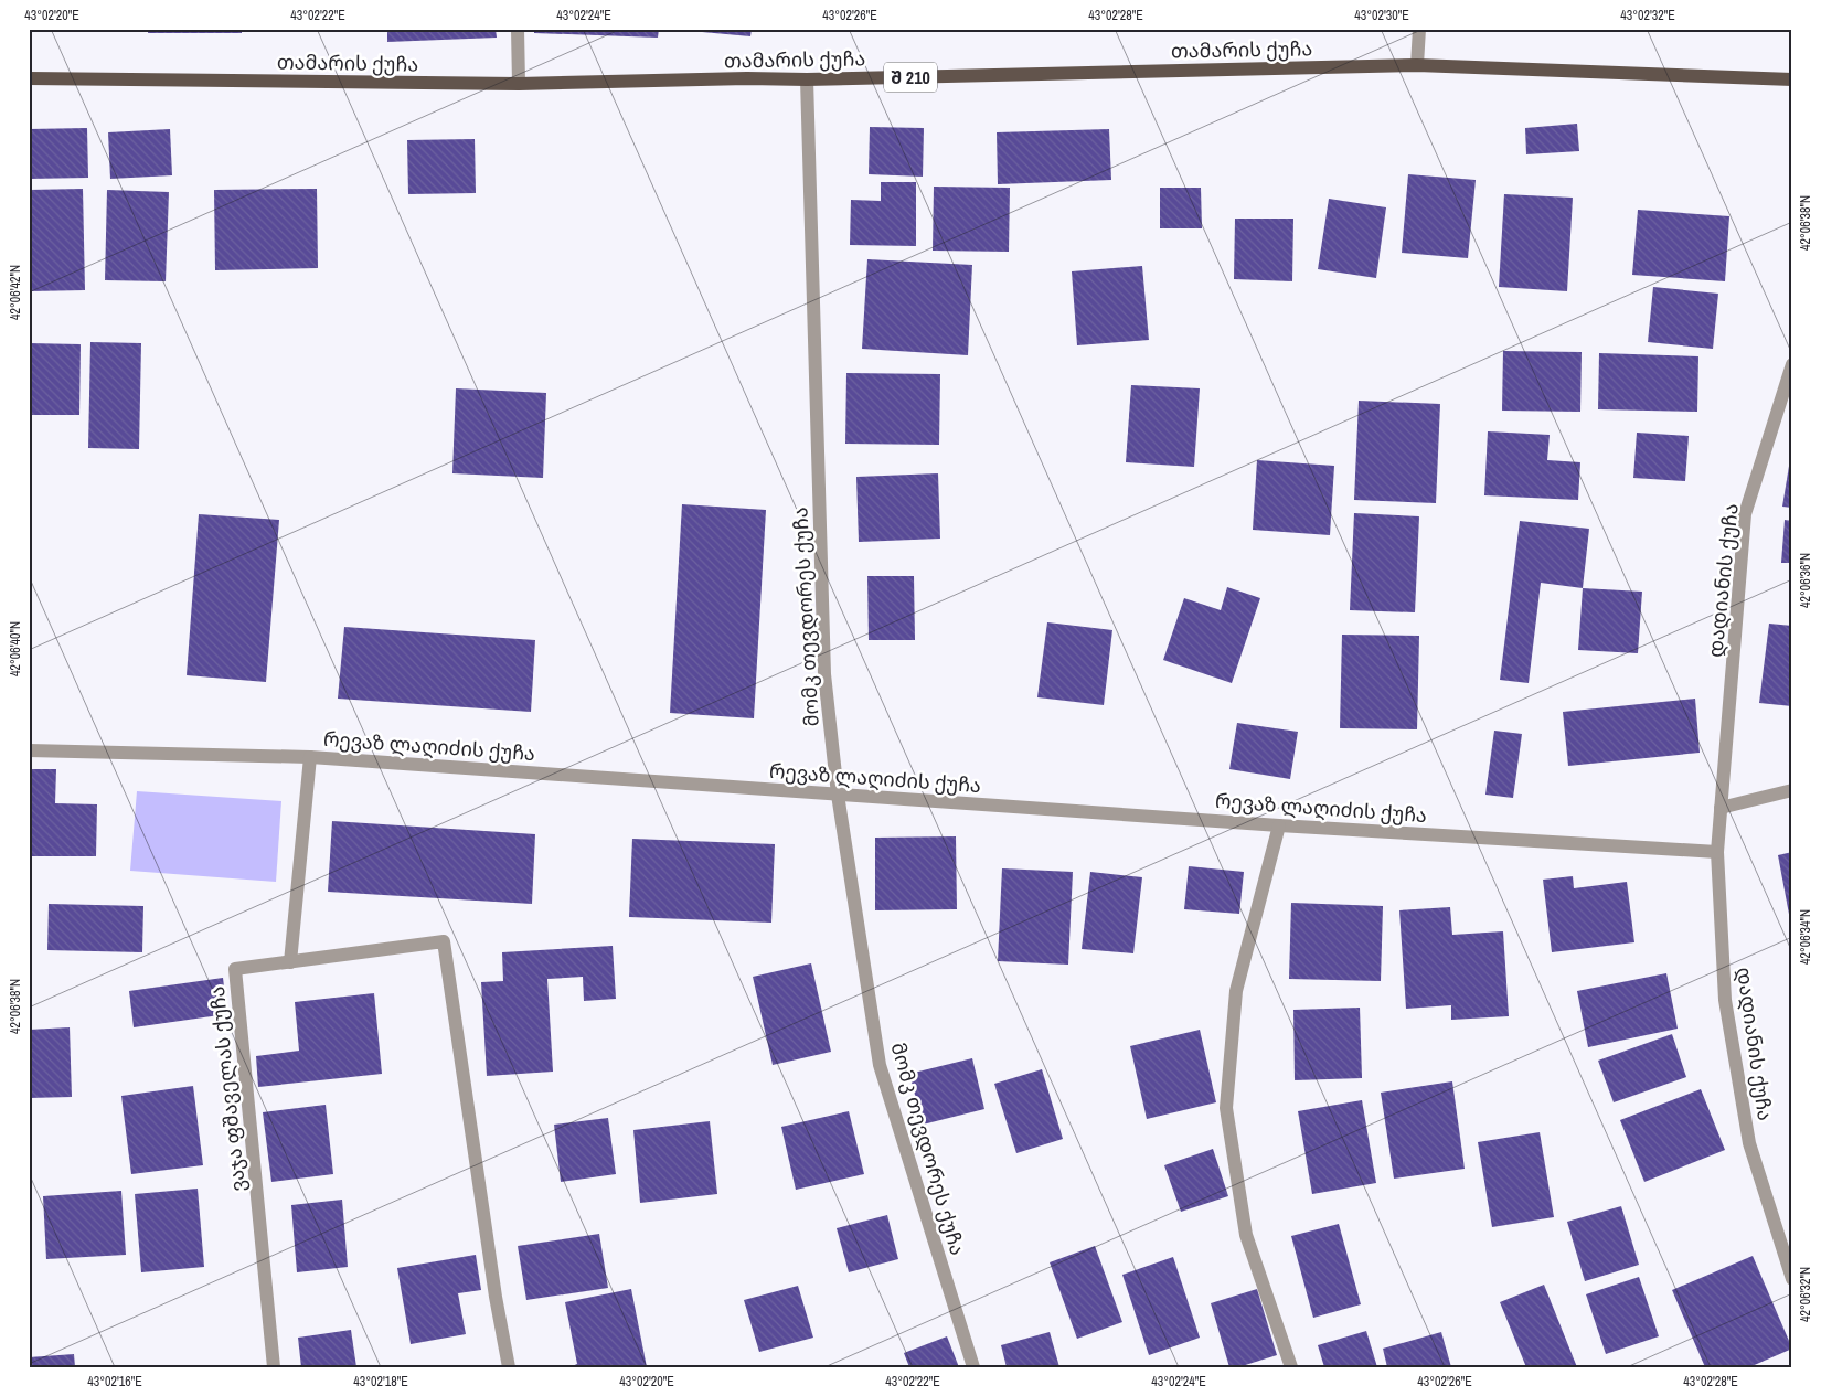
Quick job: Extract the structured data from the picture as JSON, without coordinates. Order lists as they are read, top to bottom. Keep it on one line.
{"streets":{"main road":["თამარის ქუჩა","შ 210"],"street":["დადიანის ქუჩა","მომკ თევდორეს ქუჩა","რევაზ ლაღიძის ქუჩა","ვაჯა ფშაველას ქუჩა"]},"crossings":[["თამარის ქუჩა","მომკ თევდორეს ქუჩა"],["დადიანის ქუჩა","რევაზ ლაღიძის ქუჩა"],["მომკ თევდორეს ქუჩა","რევაზ ლაღიძის ქუჩა"]],"coordinates":["43°02'20\"E","43°02'22\"E","43°02'24\"E","43°02'26\"E","43°02'28\"E","43°02'30\"E","43°02'32\"E","42°06'38\"N","42°06'42\"N","42°06'36\"N","42°06'40\"N","42°06'34\"N","42°06'32\"N","43°02'16\"E","43°02'18\"E"]}
